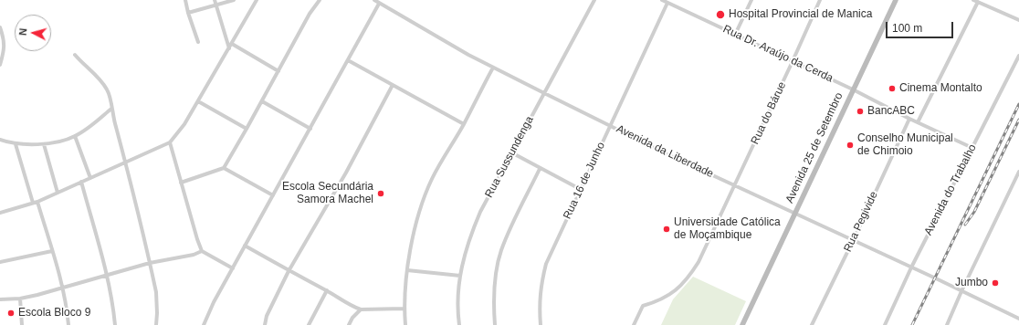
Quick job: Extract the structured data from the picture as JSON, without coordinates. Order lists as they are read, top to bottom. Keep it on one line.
{"streets":{"street":["Rua Dr. Araújo da Cerda","Rua do Bárue","Avenida 25 de Setembro","Avenida da Liberdade","Rua Sussundenga","Rua 16 de Junho","Avenida do Trabalho","Rua Pegivide"]},"crossings":[["Rua Dr. Araújo da Cerda","Rua do Bárue"],["Rua Dr. Araújo da Cerda","Avenida 25 de Setembro"],["Rua Dr. Araújo da Cerda","Rua 16 de Junho"],["Rua Dr. Araújo da Cerda","Avenida do Trabalho"],["Rua Dr. Araújo da Cerda","Rua Pegivide"],["Rua do Bárue","Avenida da Liberdade"],["Avenida 25 de Setembro","Avenida da Liberdade"],["Avenida da Liberdade","Rua Sussundenga"],["Avenida da Liberdade","Rua 16 de Junho"],["Avenida da Liberdade","Avenida do Trabalho"],["Avenida da Liberdade","Rua Pegivide"]],"places":["Hospital Provincial de Manica","Cinema Montalto","BancABC","Conselho Municipal de Chimoio","Escola Secundária Samora Machel","Universidade Católica de Moçambique","Jumbo","Escola Bloco 9"],"scale_bar":"100 m","north":"left"}
